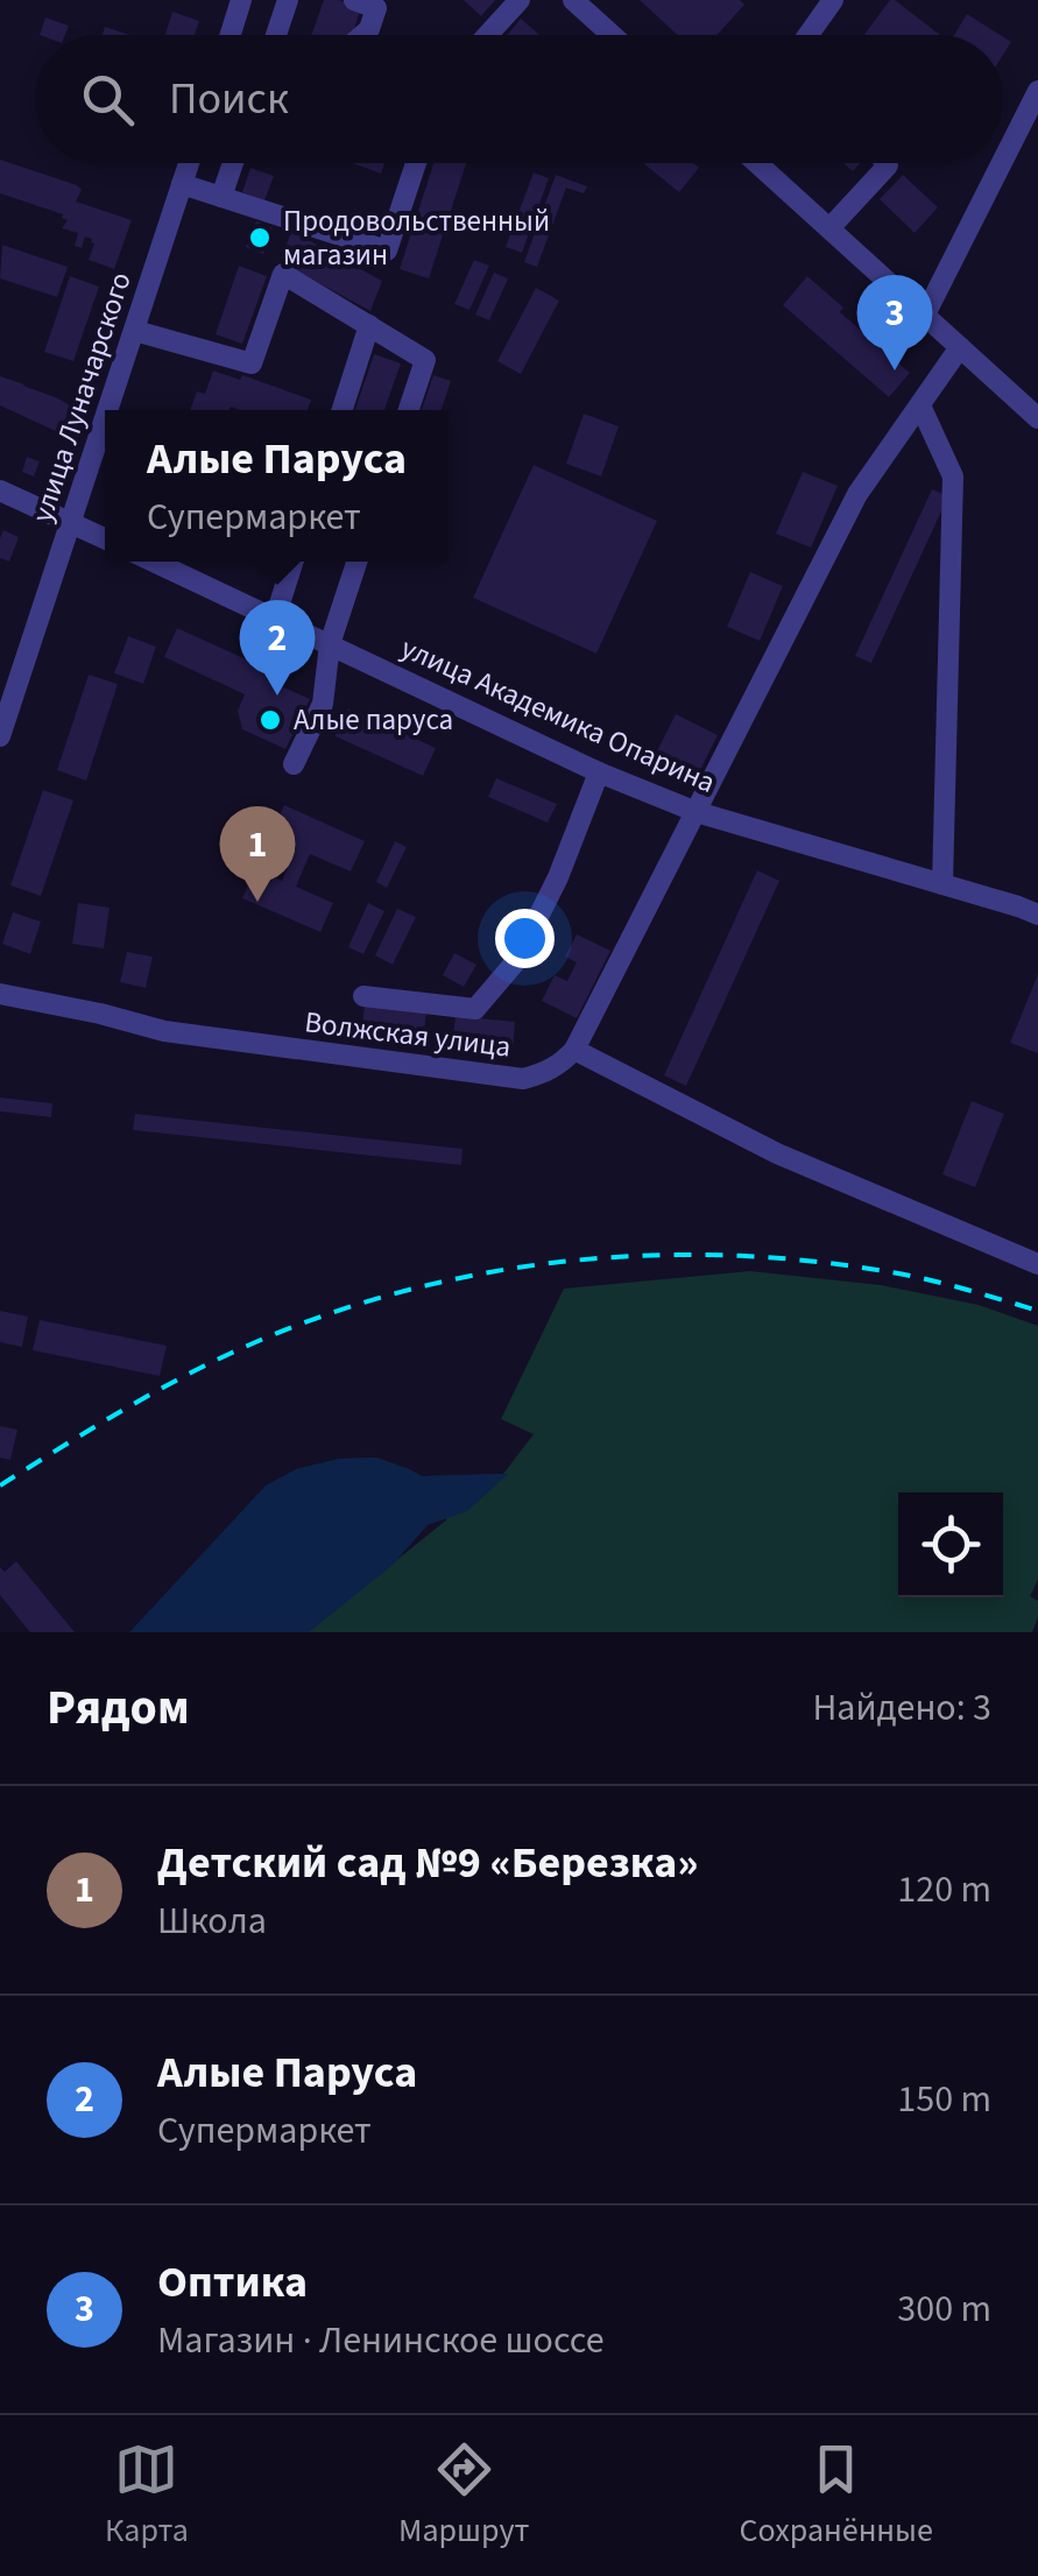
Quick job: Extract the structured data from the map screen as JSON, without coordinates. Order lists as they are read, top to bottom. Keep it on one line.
{"streets":{"street":["улица Луначарского","улица Академика Опарина","Волжская улица"]},"places":["Продовольственный магазин","Алые паруса"],"page":{"search":"Поиск","pins":["3","2","1"],"popup":["Алые Паруса","Супермаркет"],"heading":["Рядом","Найдено: 3"],"list":[{"mark":"1","name":"Детский сад №9 «Березка»","note":"Школа","value":"120 m"},{"mark":"2","name":"Алые Паруса","note":"Супермаркет","value":"150 m"},{"mark":"3","name":"Оптика","note":"Магазин · Ленинское шоссе","value":"300 m"}],"nav":["Карта","Маршрут","Сохранённые"]}}
